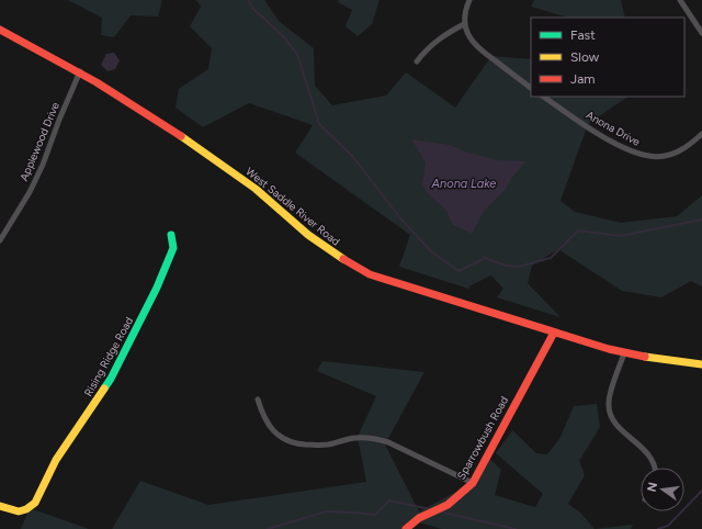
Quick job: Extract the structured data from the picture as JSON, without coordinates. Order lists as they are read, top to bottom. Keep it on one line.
{"streets":{"street":["Anona Drive","Applewood Drive","West Saddle River Road","Rising Ridge Road","Sparrowbush Road"]},"crossings":[["Applewood Drive","West Saddle River Road"],["West Saddle River Road","Sparrowbush Road"]],"water":["Anona Lake"],"legend":["Fast","Slow","Jam"],"north":"left"}
